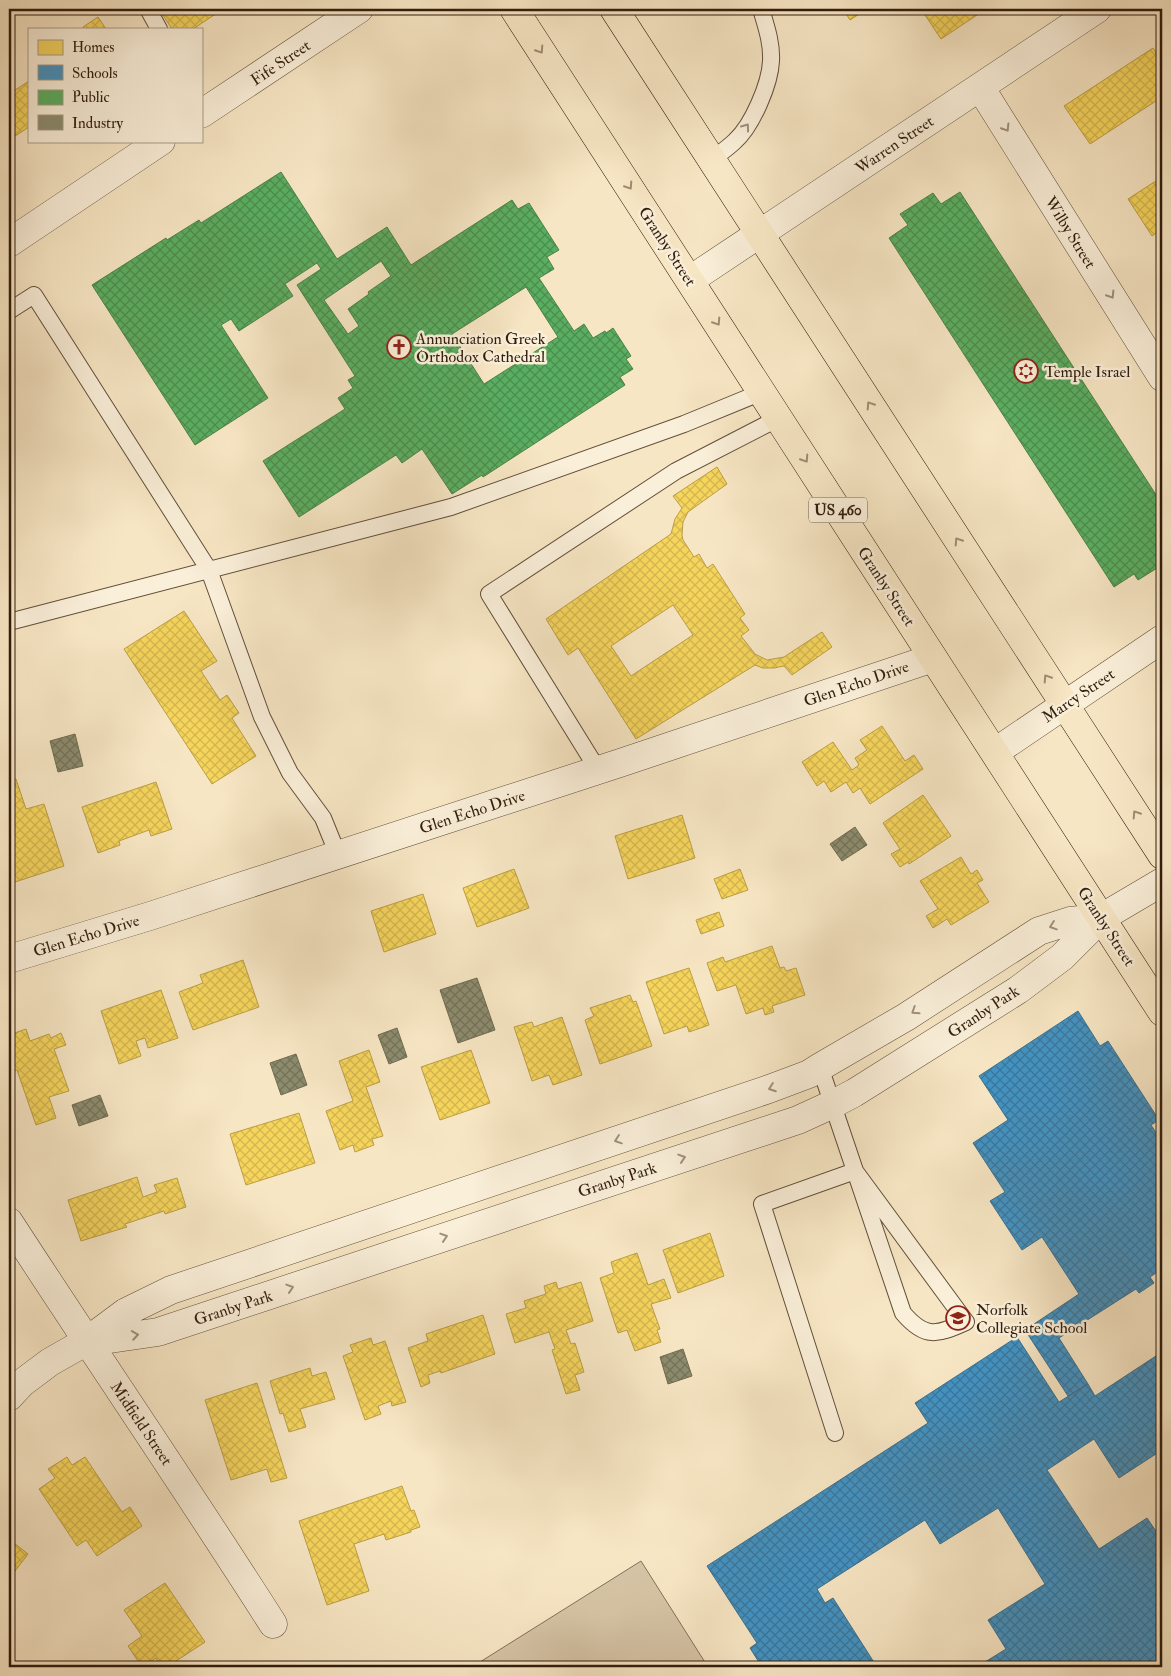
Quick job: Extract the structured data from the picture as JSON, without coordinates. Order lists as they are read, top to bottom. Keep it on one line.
{"streets":{"main road":["Granby Street","US 460"],"street":["Fife Street","Warren Street","Wilby Street","Glen Echo Drive","Marcy Street","Granby Park","Midfield Street"]},"crossings":[["Warren Street","Wilby Street"],["Warren Street","Granby Street"],["Granby Street","Glen Echo Drive"],["Granby Street","Marcy Street"],["Granby Street","Granby Park"],["Granby Park","Midfield Street"]],"one_way":["Wilby Street"],"places":{"church":["Annunciation Greek Orthodox Cathedral"],"synagogue":["Temple Israel"],"school or university":["Norfolk Collegiate School"]},"legend":["Homes","Schools","Public","Industry"]}
